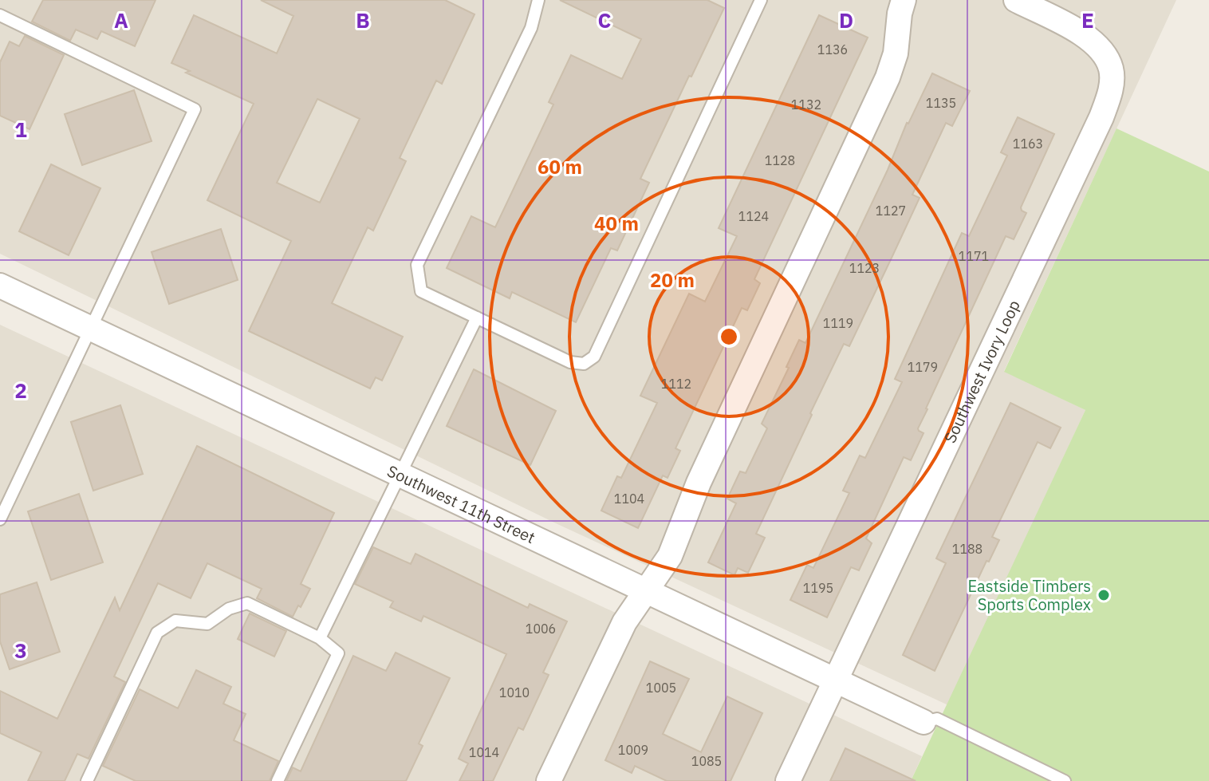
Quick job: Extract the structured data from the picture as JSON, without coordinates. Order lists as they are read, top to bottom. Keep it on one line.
{"streets":{"street":["Southwest Ivory Loop","Southwest 11th Street"]},"crossings":[["Southwest Ivory Loop","Southwest 11th Street"]],"places":["Eastside Timbers Sports Complex"],"house_numbers":["1136","1135","1132","1163","1128","1127","1124","1171","1123","1119","1179","1112","1104","1188","1195","1006","1005","1010","1009","1014","1085"],"grid":{"columns":["A","B","C","D","E"],"rows":["1","2","3"]},"rings":["60 m","40 m","20 m"]}
